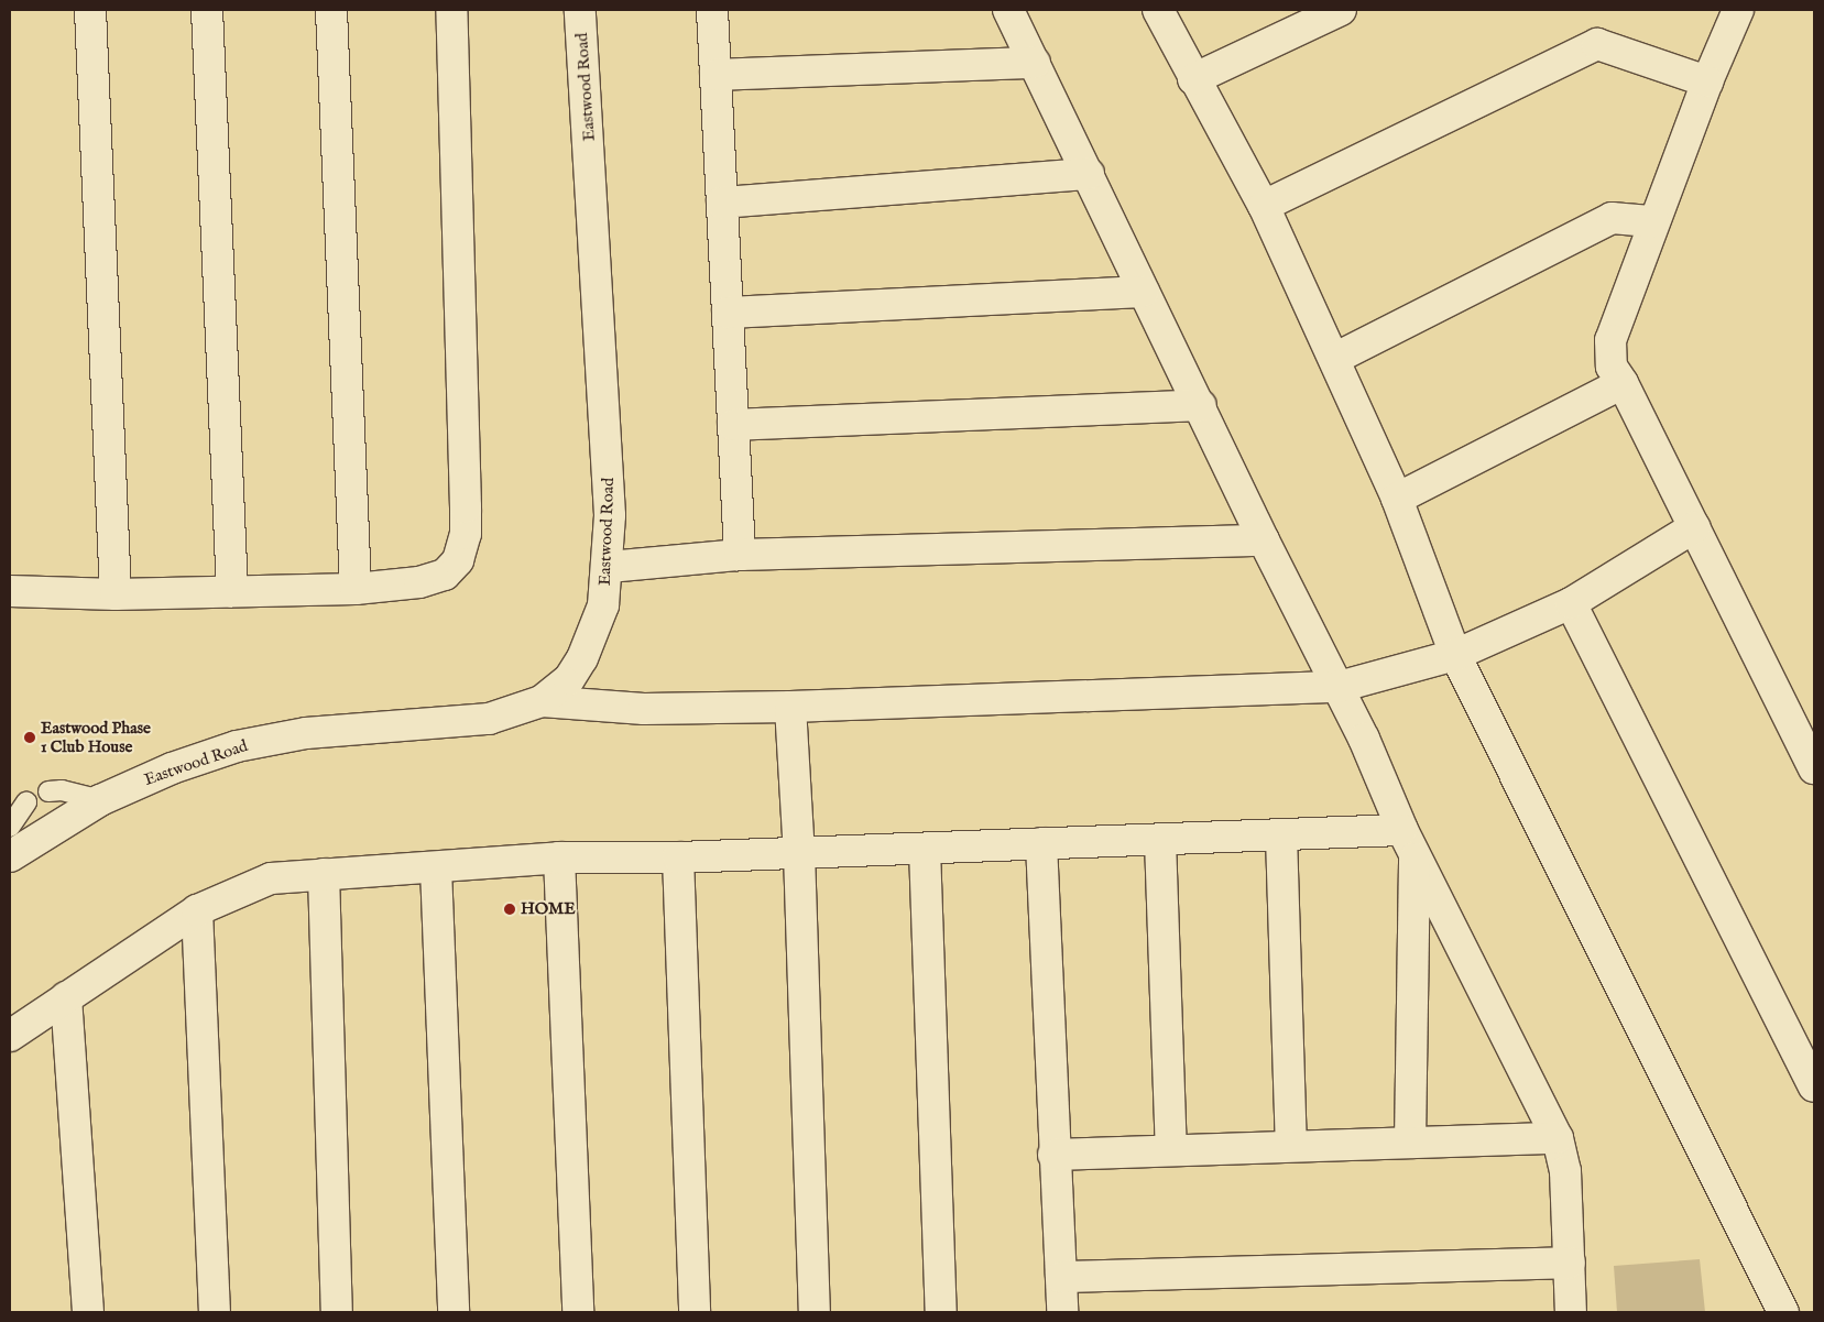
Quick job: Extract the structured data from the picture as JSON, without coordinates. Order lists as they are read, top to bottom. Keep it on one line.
{"streets":{"street":["Eastwood Road"]},"places":["Eastwood Phase 1 Club House","HOME"]}
